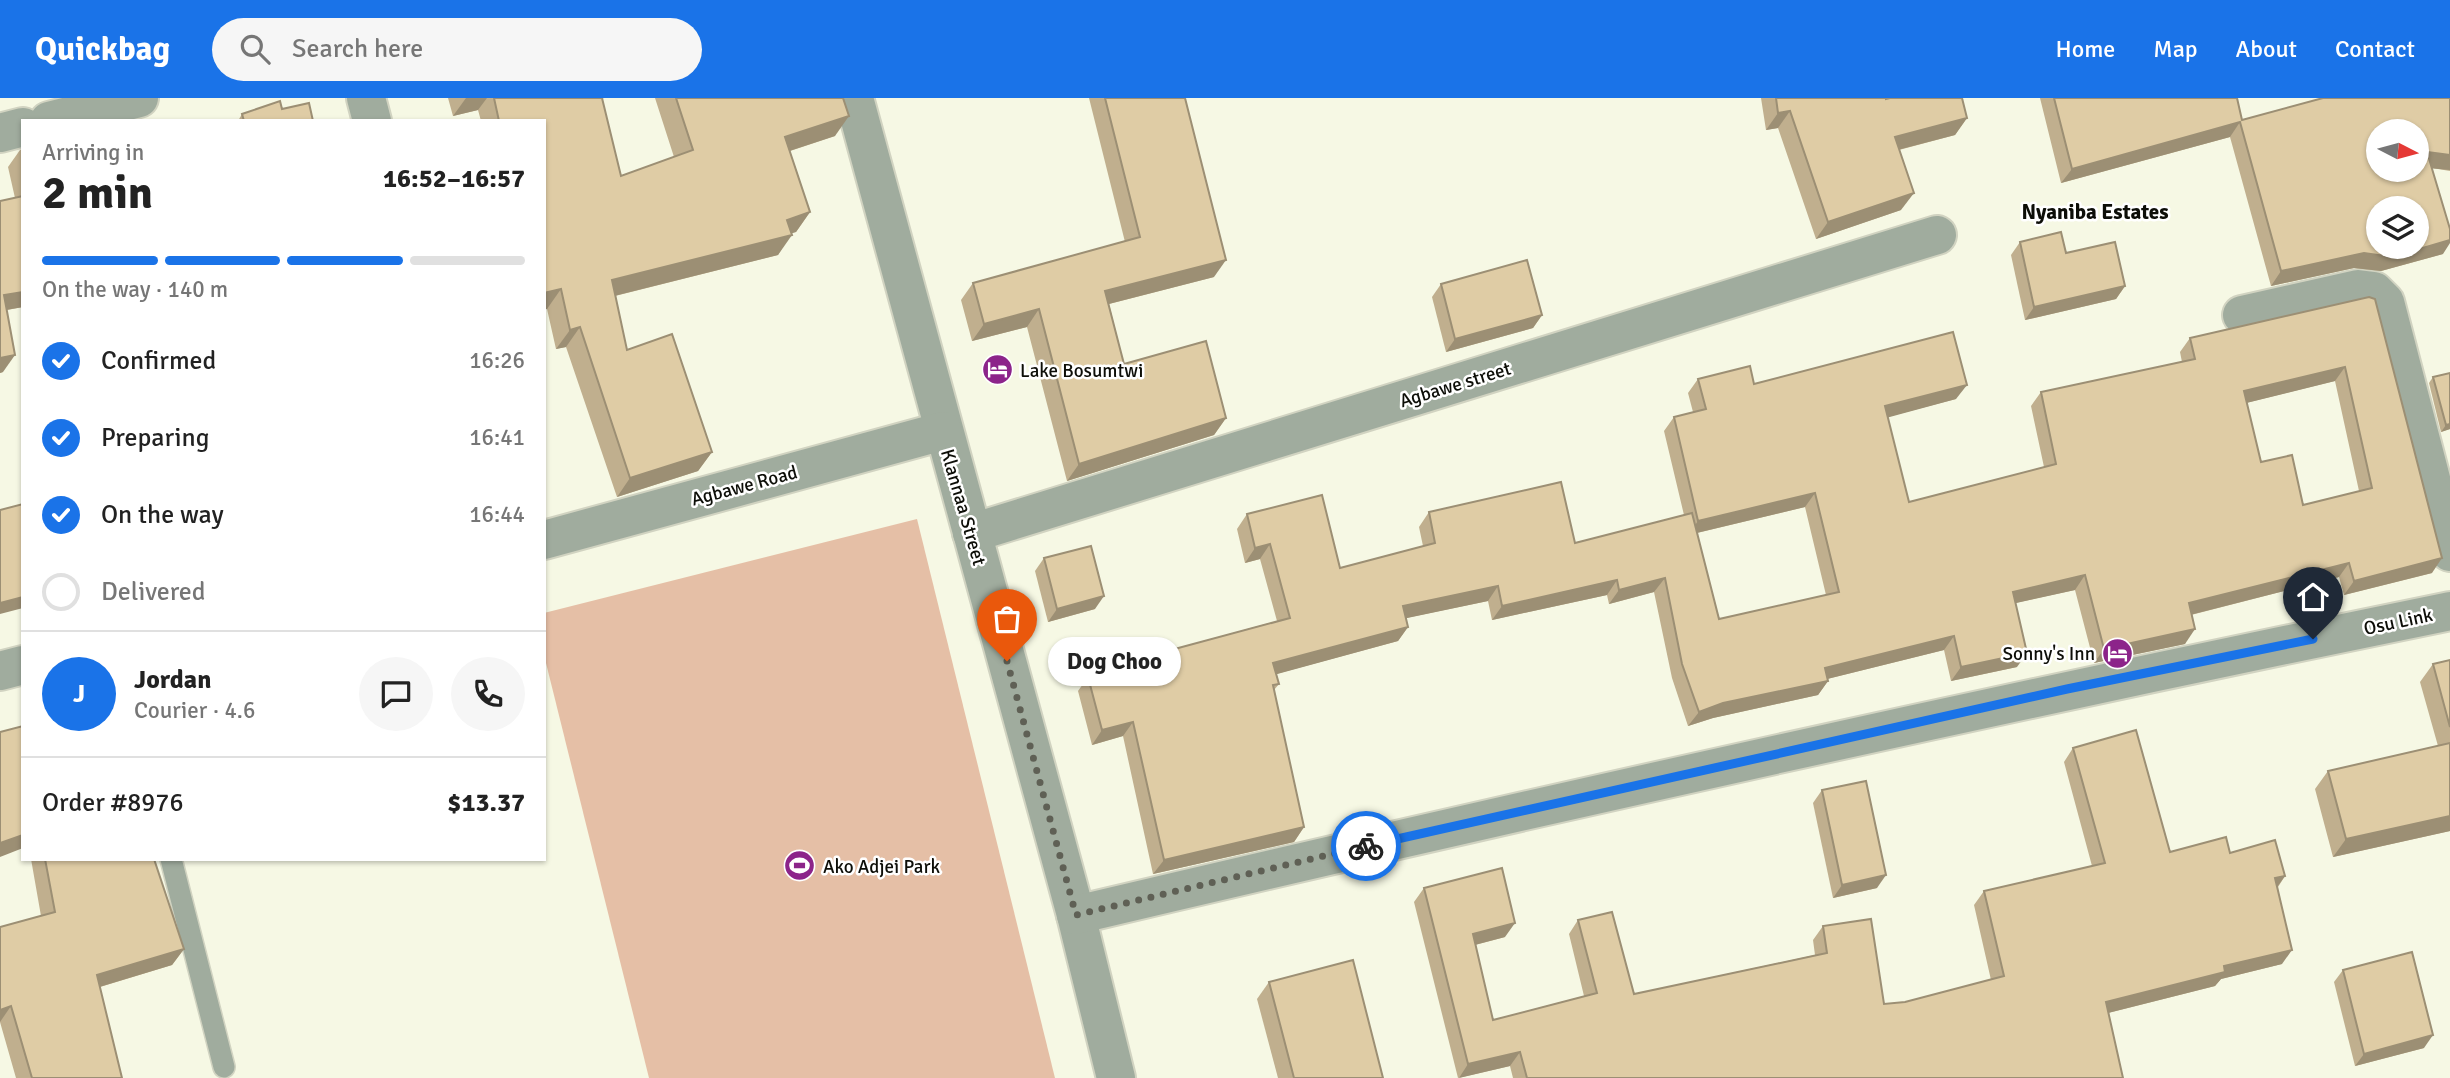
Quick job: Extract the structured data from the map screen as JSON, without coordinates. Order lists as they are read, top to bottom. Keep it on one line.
{"streets":{"street":["Agbawe street","Agbawe Road","Klannaa Street","Osu Link"]},"crossings":[["Agbawe street","Klannaa Street"],["Agbawe Road","Klannaa Street"],["Klannaa Street","Osu Link"]],"districts":["Nyaniba Estates"],"places":{"hotel":["Lake Bosumtwi","Sonny's Inn"],"other":["Dog Choo"],"sports":["Ako Adjei Park"]},"north":"right","page":{"header":"Quickbag","search":"Search here","nav":["Home","Map","About","Contact"],"heading":["2 min","Arriving in","16:52–16:57"],"panel":["Jordan","Courier · 4.6","Order #8976","$13.37"],"bar":"On the way · 140 m","list":[["Confirmed","16:26"],["Preparing","16:41"],["On the way","16:44"],"Delivered"],"bubble":"Dog Choo","round":"J"}}
